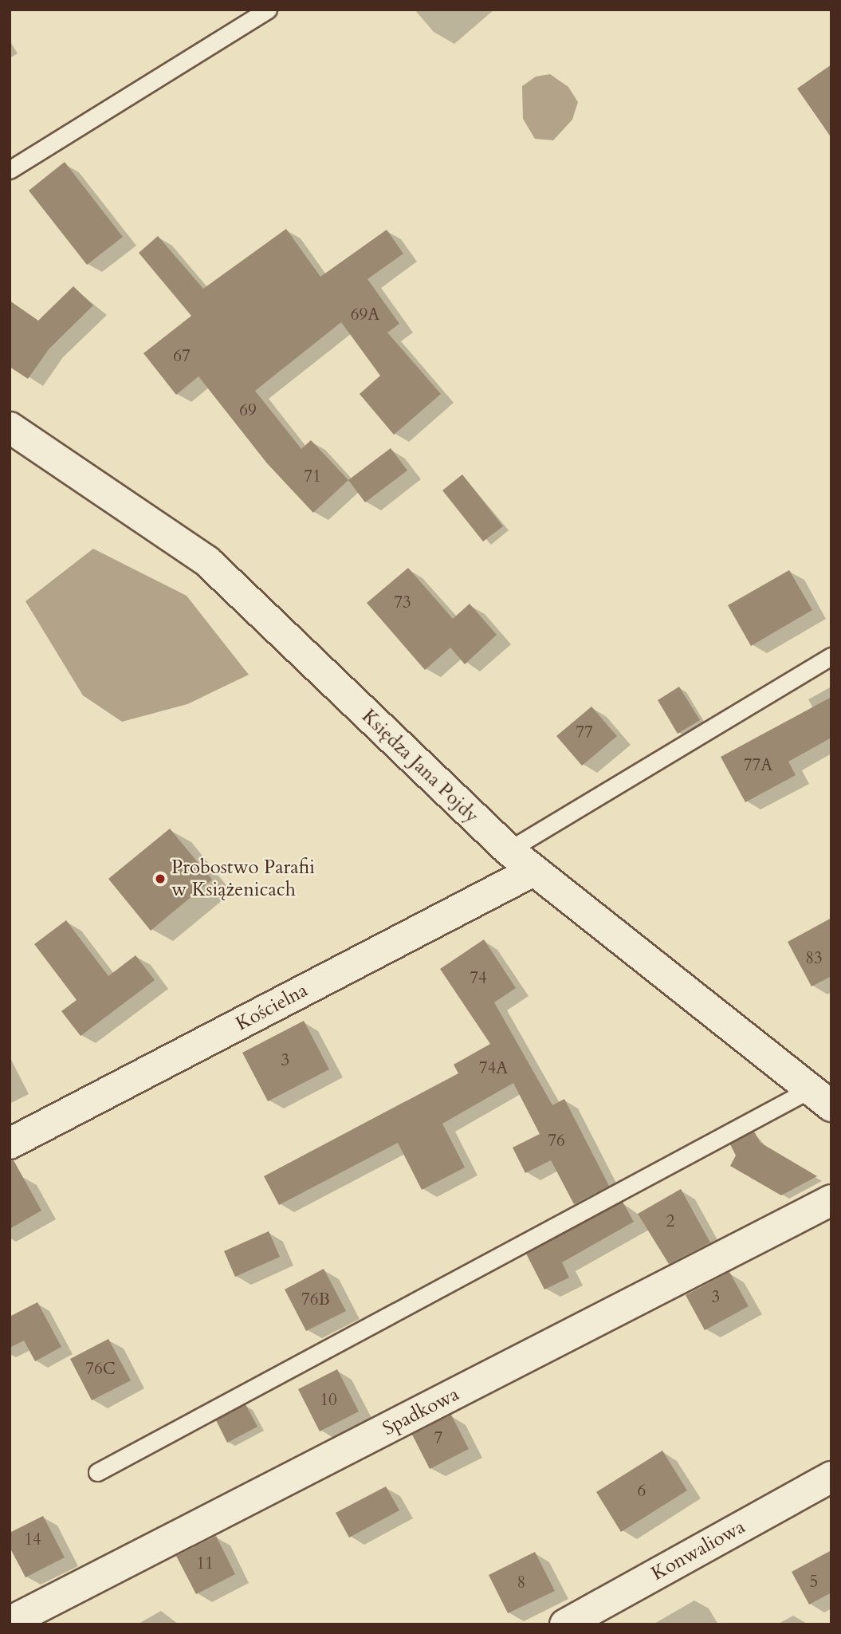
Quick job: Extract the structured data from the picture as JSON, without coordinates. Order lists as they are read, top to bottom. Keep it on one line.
{"streets":{"street":["Księdza Jana Pojdy","Kościelna","Spadkowa","Konwaliowa"]},"crossings":[["Księdza Jana Pojdy","Kościelna"]],"places":["Probostwo Parafii w Książenicach"],"house_numbers":["69A","67","69","71","73","77","77A","83","74","3","74A","76","2","3","76B","76C","10","7","6","14","11","5","8"]}
